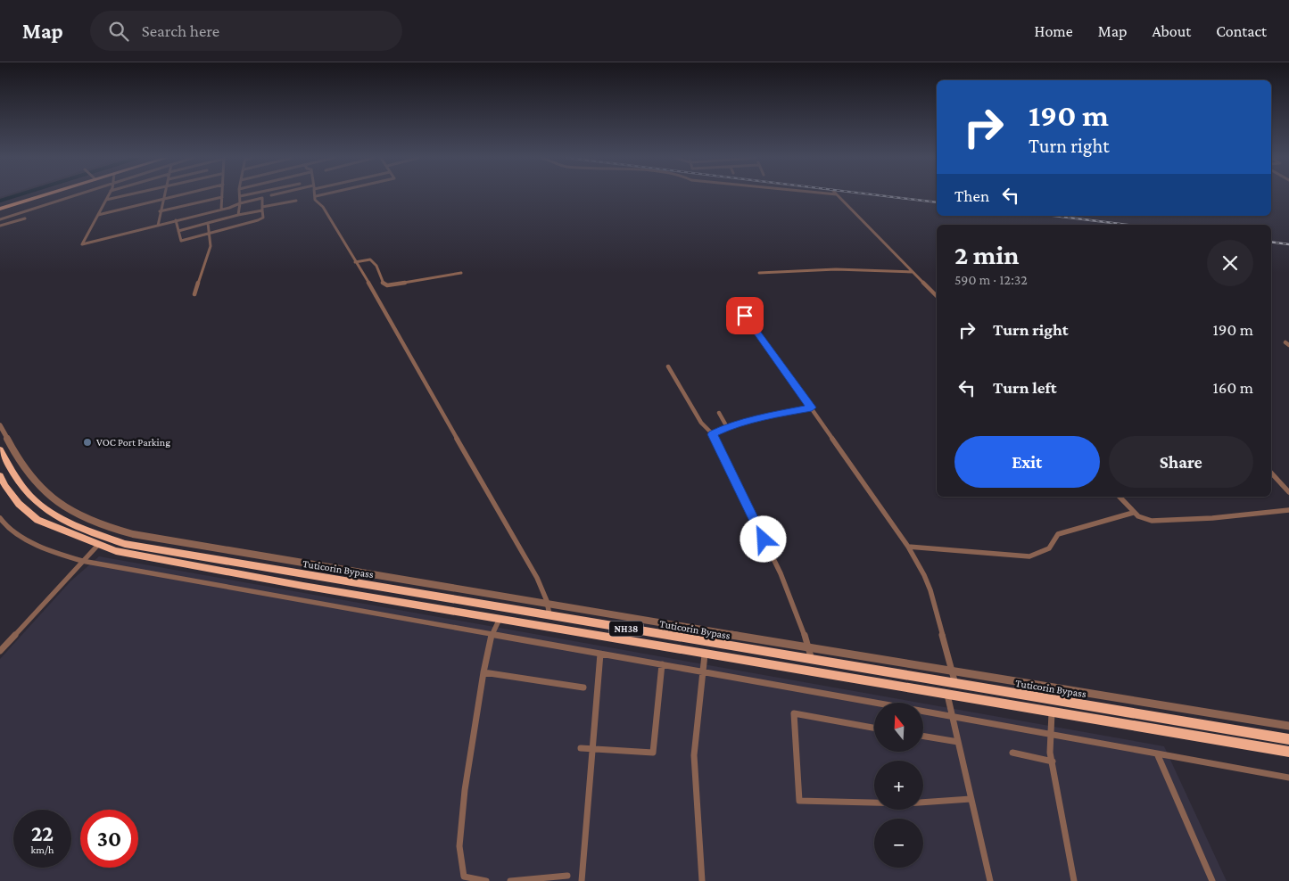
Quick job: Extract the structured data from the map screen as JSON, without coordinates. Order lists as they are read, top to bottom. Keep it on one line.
{"streets":{"highway":["Tuticorin Bypass","NH38"]},"places":["VOC Port Parking"],"north":"top","page":{"header":"Map","search":"Search here","nav":["Home","Map","About","Contact"],"turn":["190 m","Turn right"],"then":"Then","heading":["2 min","590 m · 12:32"],"list":[{"name":"Turn right","value":"190 m"},{"name":"Turn left","value":"160 m"}],"buttons":["Exit","Share"],"map_buttons":["+","−"],"speed":"22 km/h","limit":"30"}}
